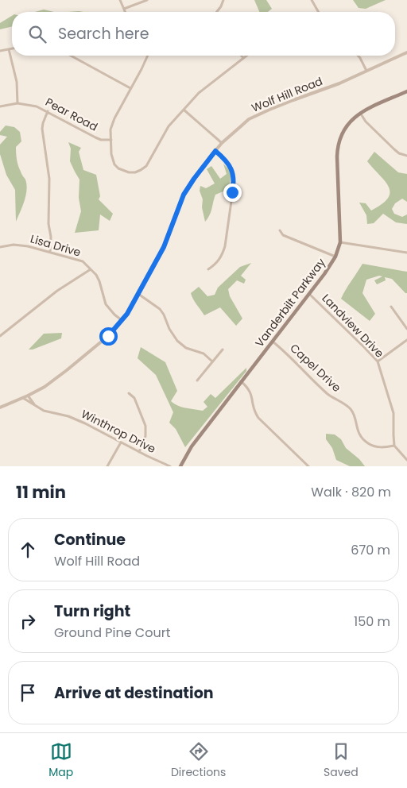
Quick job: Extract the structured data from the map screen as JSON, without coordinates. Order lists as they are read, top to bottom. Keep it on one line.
{"streets":{"main road":["Vanderbilt Parkway"],"street":["Wolf Hill Road","Pear Road","Lisa Drive","Landview Drive","Capel Drive","Winthrop Drive"]},"crossings":[["Wolf Hill Road","Lisa Drive"],["Wolf Hill Road","Winthrop Drive"],["Vanderbilt Parkway","Landview Drive"],["Vanderbilt Parkway","Capel Drive"],["Landview Drive","Capel Drive"]],"page":{"search":"Search here","heading":["11 min","Walk · 820 m"],"list":[["Continue","Wolf Hill Road","670 m"],["Turn right","Ground Pine Court","150 m"],"Arrive at destination"],"nav":["Map","Directions","Saved"]}}
